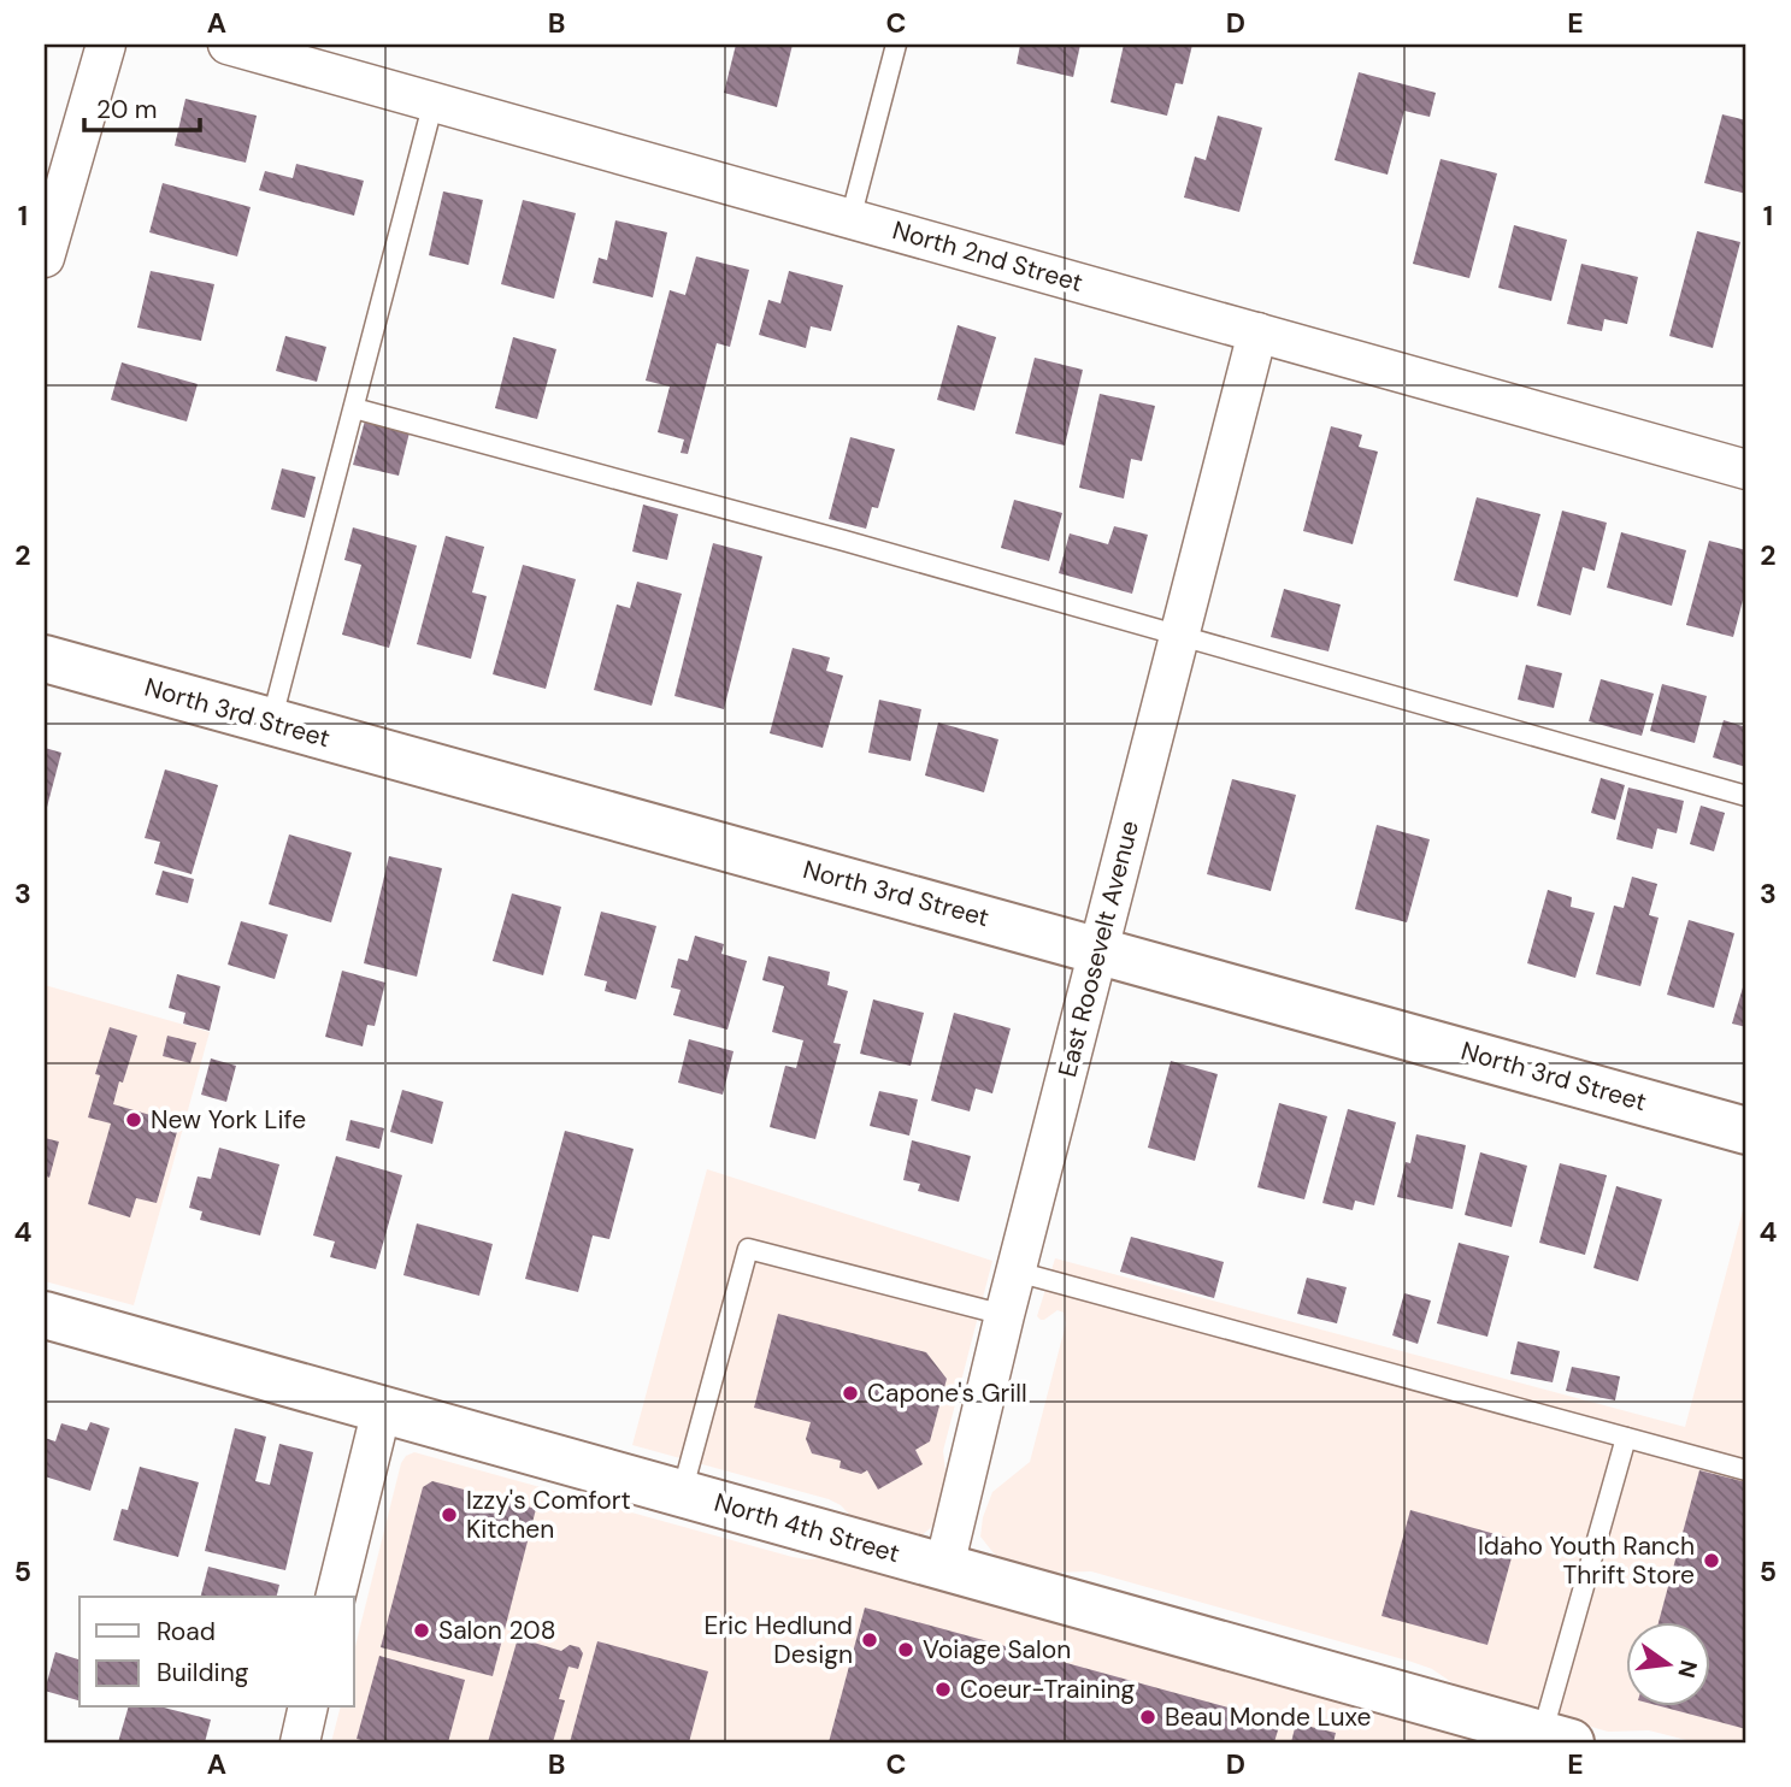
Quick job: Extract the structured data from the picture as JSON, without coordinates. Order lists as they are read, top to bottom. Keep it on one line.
{"streets":{"main road":["North 3rd Street","North 4th Street"],"street":["North 2nd Street","East Roosevelt Avenue"]},"crossings":[["North 2nd Street","East Roosevelt Avenue"],["North 3rd Street","East Roosevelt Avenue"],["East Roosevelt Avenue","North 4th Street"]],"places":["New York Life","Capone's Grill","Izzy's Comfort Kitchen","Idaho Youth Ranch Thrift Store","Salon 208","Eric Hedlund Design","Voiage Salon","Coeur-Training","Beau Monde Luxe"],"legend":["Road","Building"],"scale_bar":"20 m","north":"right","grid":{"columns":["A","B","C","D","E"],"rows":["1","2","3","4","5"]}}
